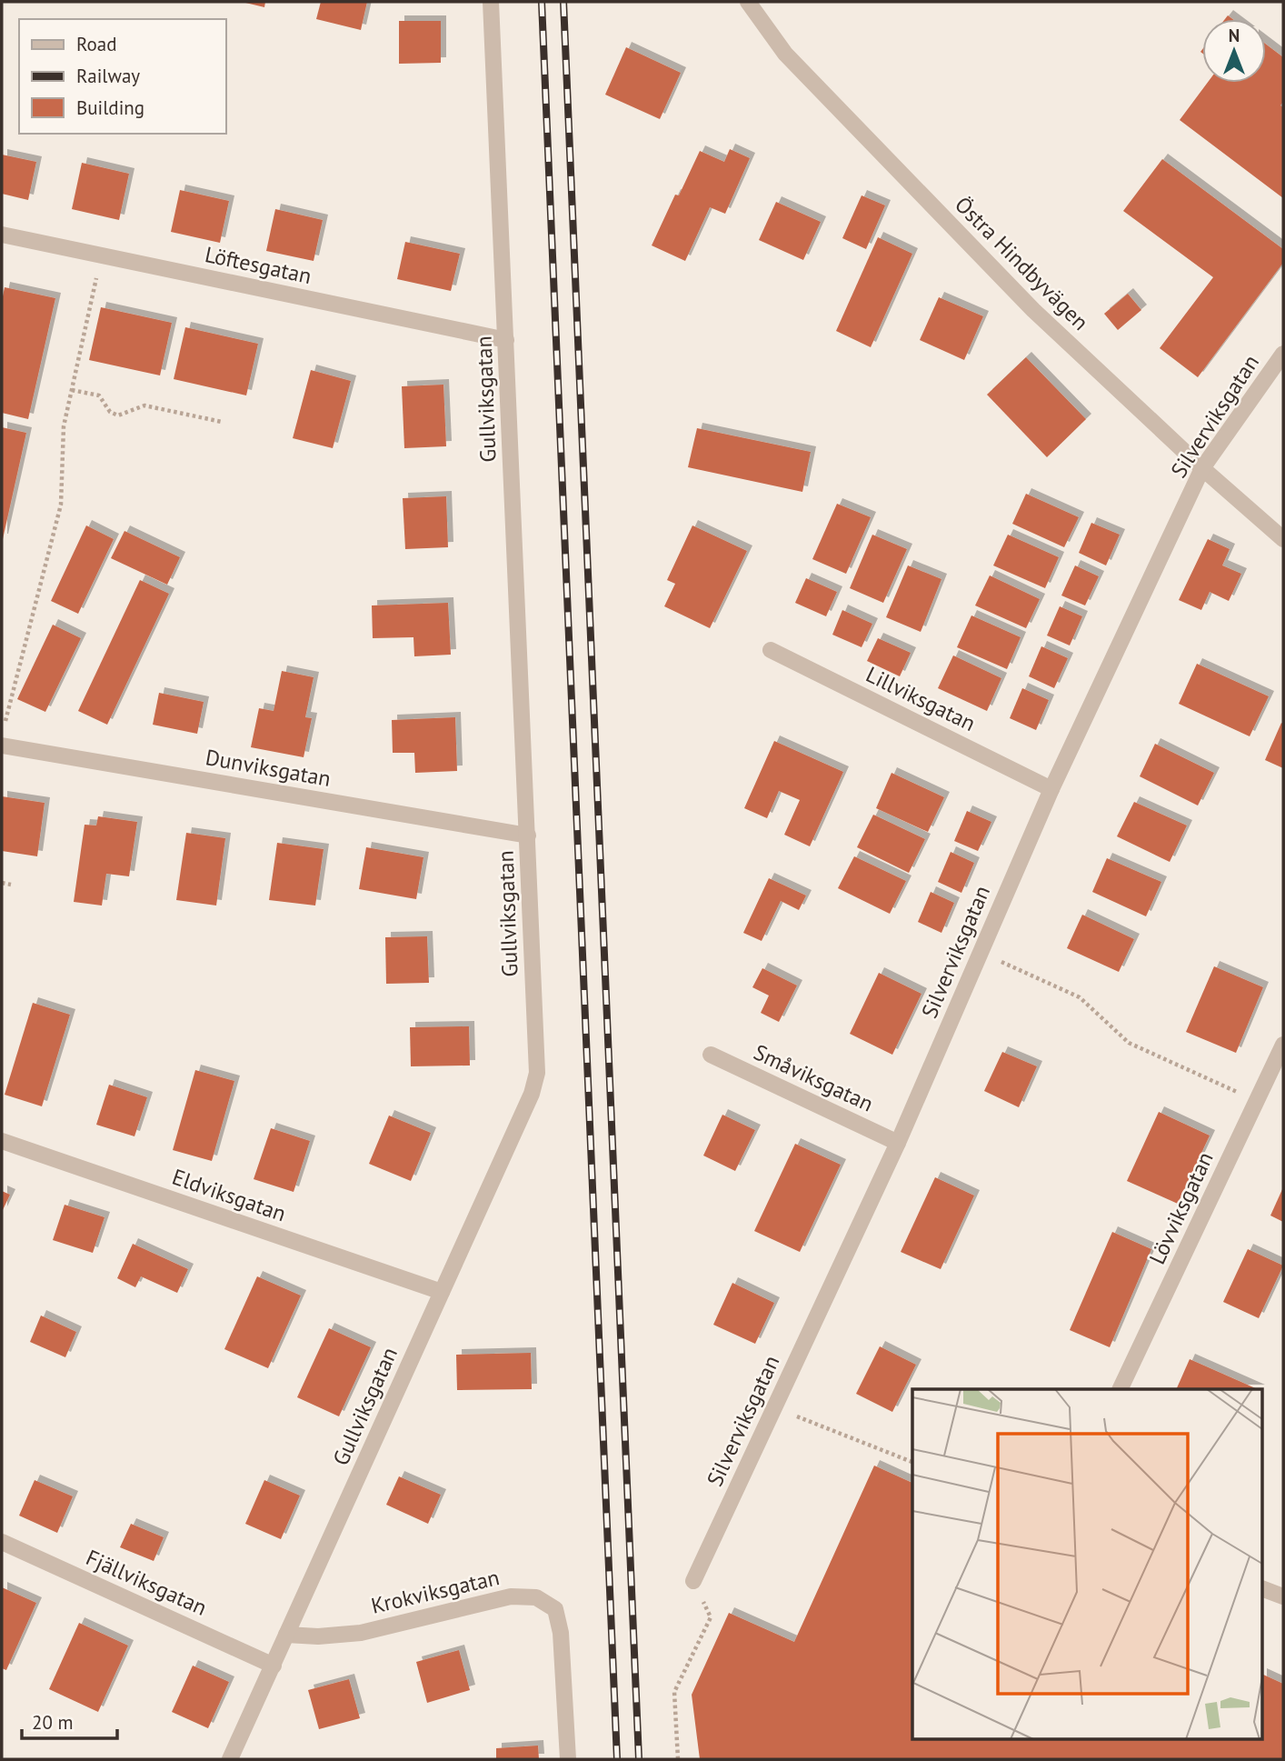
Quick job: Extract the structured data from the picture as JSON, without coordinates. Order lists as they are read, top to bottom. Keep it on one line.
{"streets":{"street":["Östra Hindbyvägen","Löftesgatan","Gullviksgatan","Silverviksgatan","Lillviksgatan","Dunviksgatan","Småviksgatan","Eldviksgatan","Lövviksgatan","Fjällviksgatan","Krokviksgatan"]},"crossings":[["Östra Hindbyvägen","Silverviksgatan"],["Löftesgatan","Gullviksgatan"],["Gullviksgatan","Dunviksgatan"],["Gullviksgatan","Eldviksgatan"],["Gullviksgatan","Fjällviksgatan"],["Gullviksgatan","Krokviksgatan"],["Silverviksgatan","Lillviksgatan"],["Silverviksgatan","Småviksgatan"]],"legend":["Road","Railway","Building"],"scale_bar":"20 m","north":"top"}
